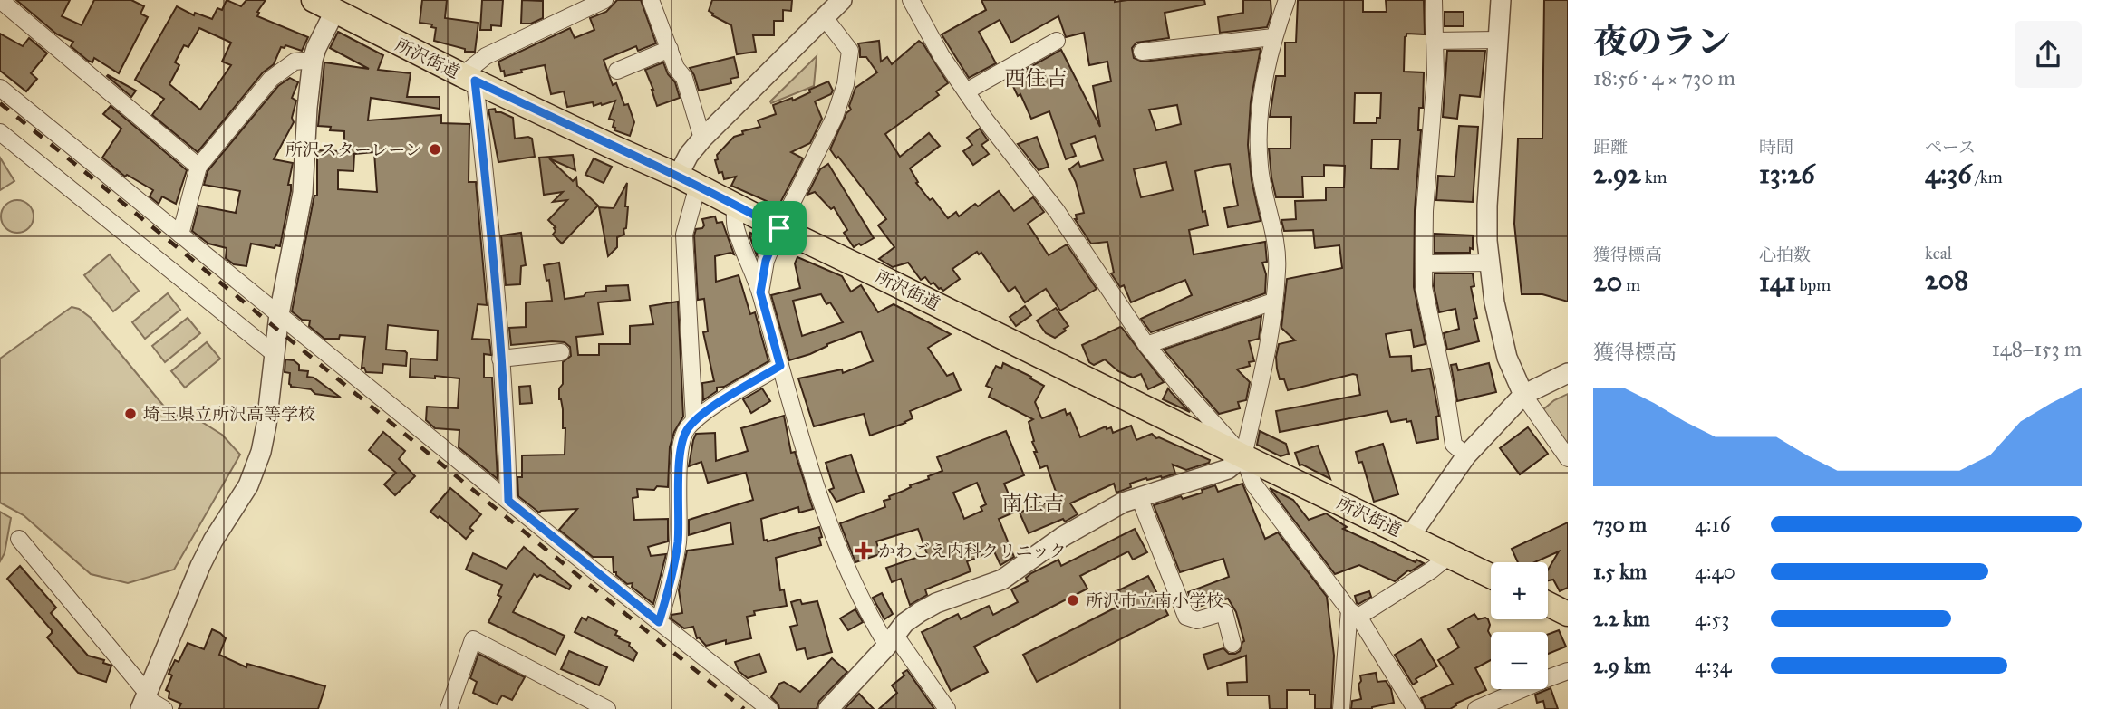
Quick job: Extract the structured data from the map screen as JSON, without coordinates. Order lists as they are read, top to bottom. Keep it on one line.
{"streets":{"main road":["所沢街道"]},"districts":["西住吉","南住吉"],"places":{"other":["所沢スターレーン","埼玉県立所沢高等学校","所沢市立南小学校"],"health":["かわごえ内科クリニック"]},"page":{"heading":["夜のラン","18:56 · 4 × 730 m"],"stats":[["距離","2.92 km"],["時間","13:26"],["ペース","4:36 /km"],["獲得標高","20 m"],["心拍数","141 bpm"],["kcal","208"]],"chart":["獲得標高","148–153 m"],"list":[{"name":"730 m","note":"4:16"},{"name":"1.5 km","note":"4:40"},{"name":"2.2 km","note":"4:53"},{"name":"2.9 km","note":"4:34"}],"map_buttons":["+","−"]}}
